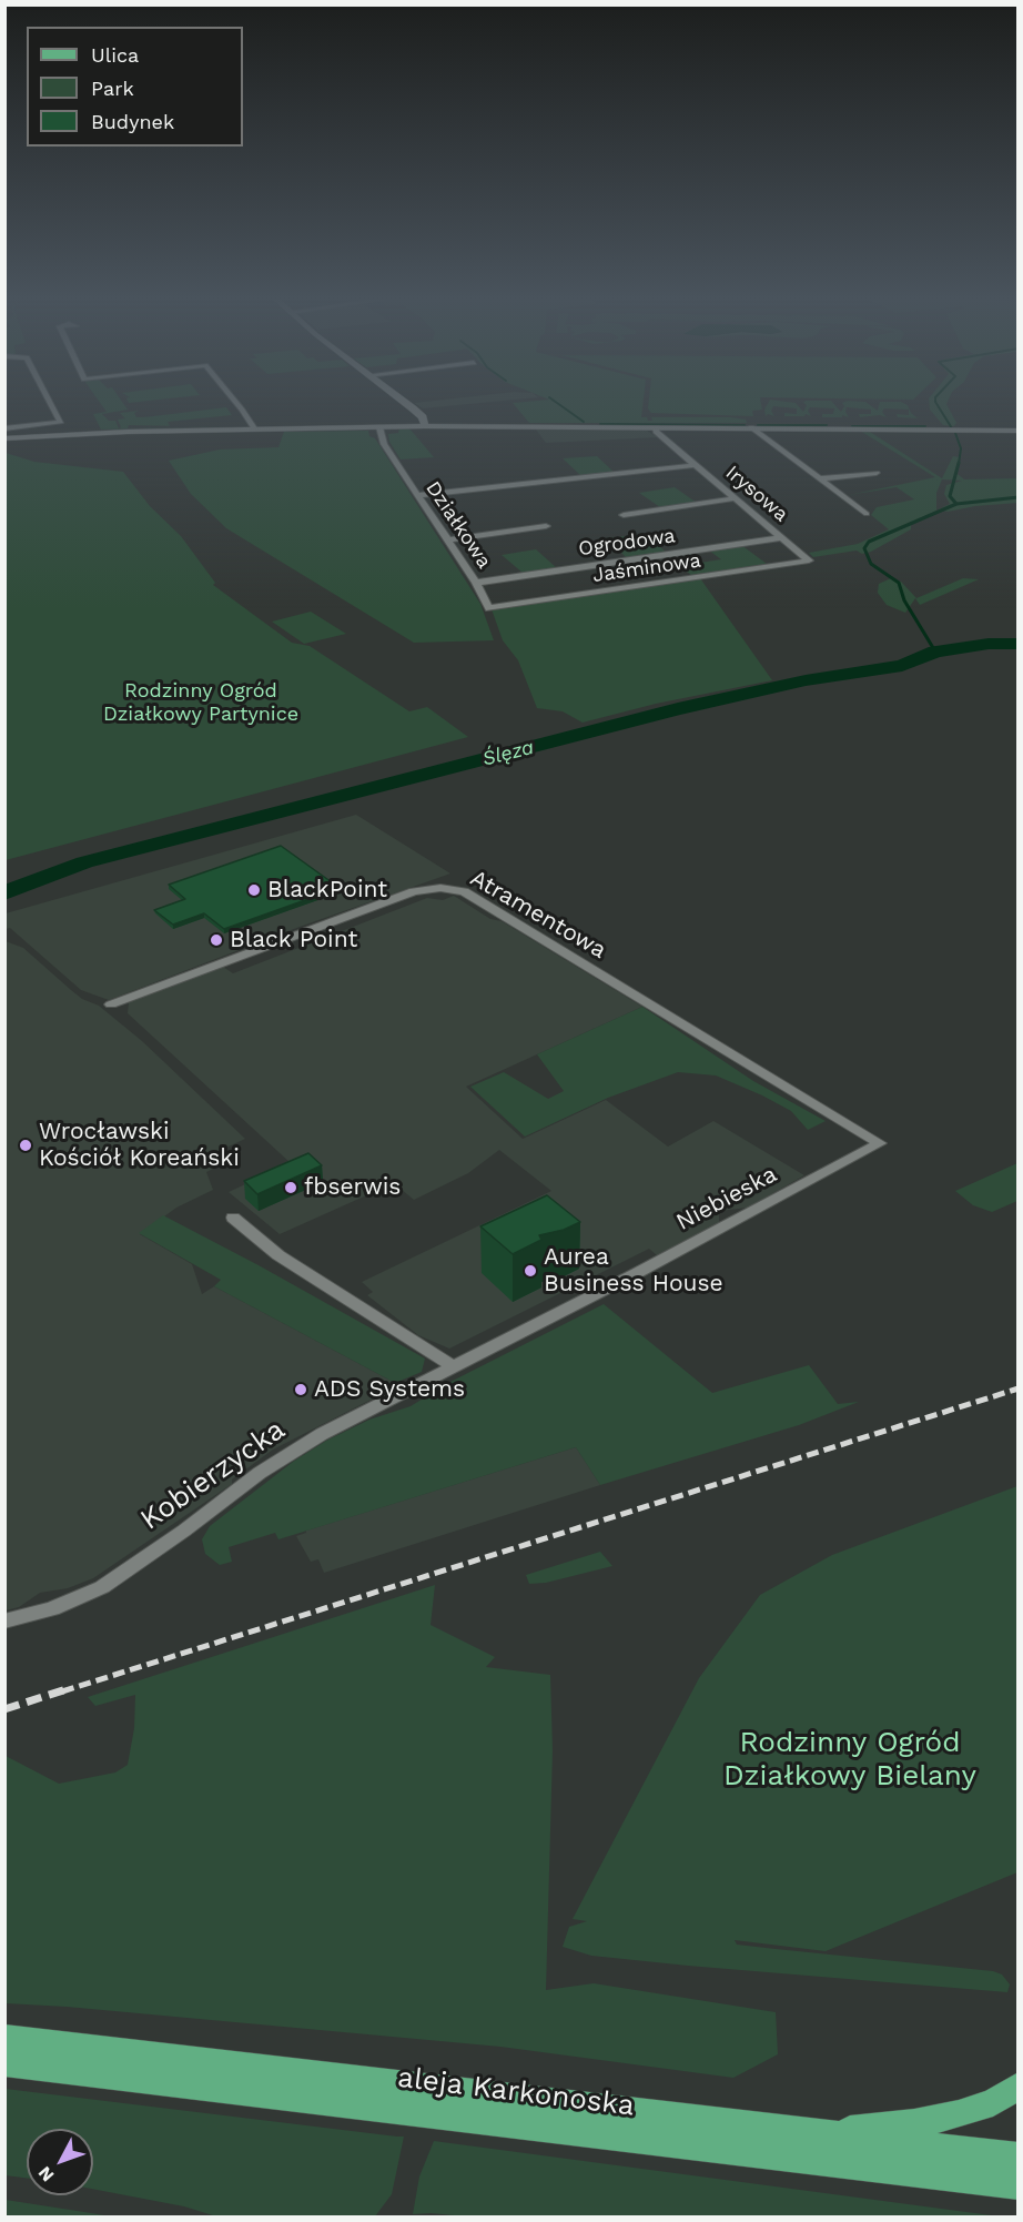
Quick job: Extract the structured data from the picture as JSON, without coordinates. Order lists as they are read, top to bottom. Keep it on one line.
{"streets":{"main road":["aleja Karkonoska"],"street":["Irysowa","Działkowa","Ogrodowa","Jaśminowa","Atramentowa","Niebieska","Kobierzycka"]},"crossings":[["Irysowa","Ogrodowa"],["Irysowa","Jaśminowa"],["Działkowa","Ogrodowa"],["Działkowa","Jaśminowa"],["Atramentowa","Niebieska"],["Niebieska","Kobierzycka"]],"water":["Ślęza"],"parks":["Rodzinny Ogród Działkowy Partynice","Rodzinny Ogród Działkowy Bielany"],"places":["BlackPoint","Black Point","Wrocławski Kościół Koreański","fbserwis","Aurea Business House","ADS Systems"],"legend":["Ulica","Park","Budynek"],"north":"bottom left"}
